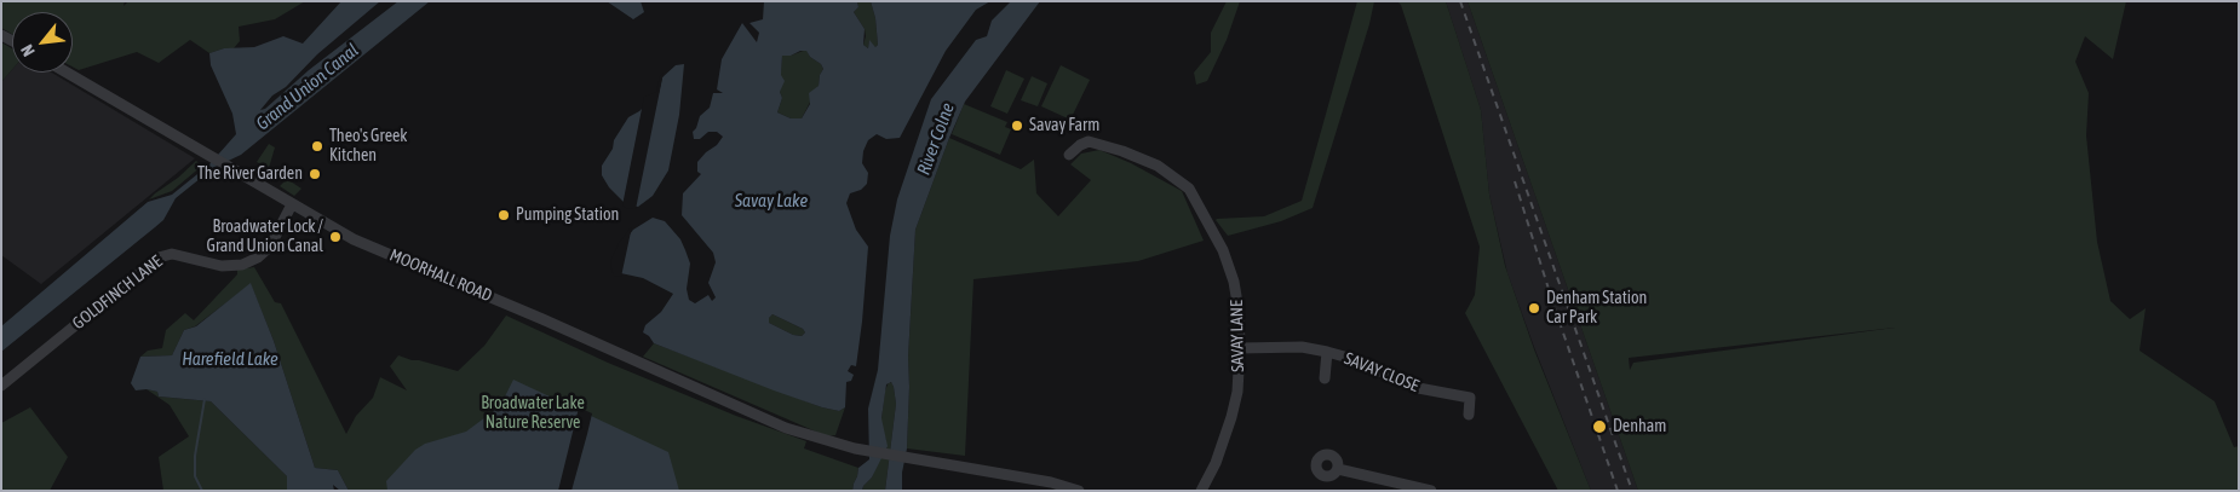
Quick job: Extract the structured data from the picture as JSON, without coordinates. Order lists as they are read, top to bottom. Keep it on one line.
{"streets":{"street":["MOORHALL ROAD","GOLDFINCH LANE","SAVAY LANE","SAVAY CLOSE"]},"crossings":[["MOORHALL ROAD","GOLDFINCH LANE"],["SAVAY LANE","SAVAY CLOSE"]],"water":["Grand Union Canal","River Colne","Savay Lake","Harefield Lake"],"parks":["Broadwater Lake Nature Reserve"],"places":["Savay Farm","Theo's Greek Kitchen","The River Garden","Pumping Station","Broadwater Lock / Grand Union Canal","Denham Station Car Park","Denham"],"north":"bottom left"}
